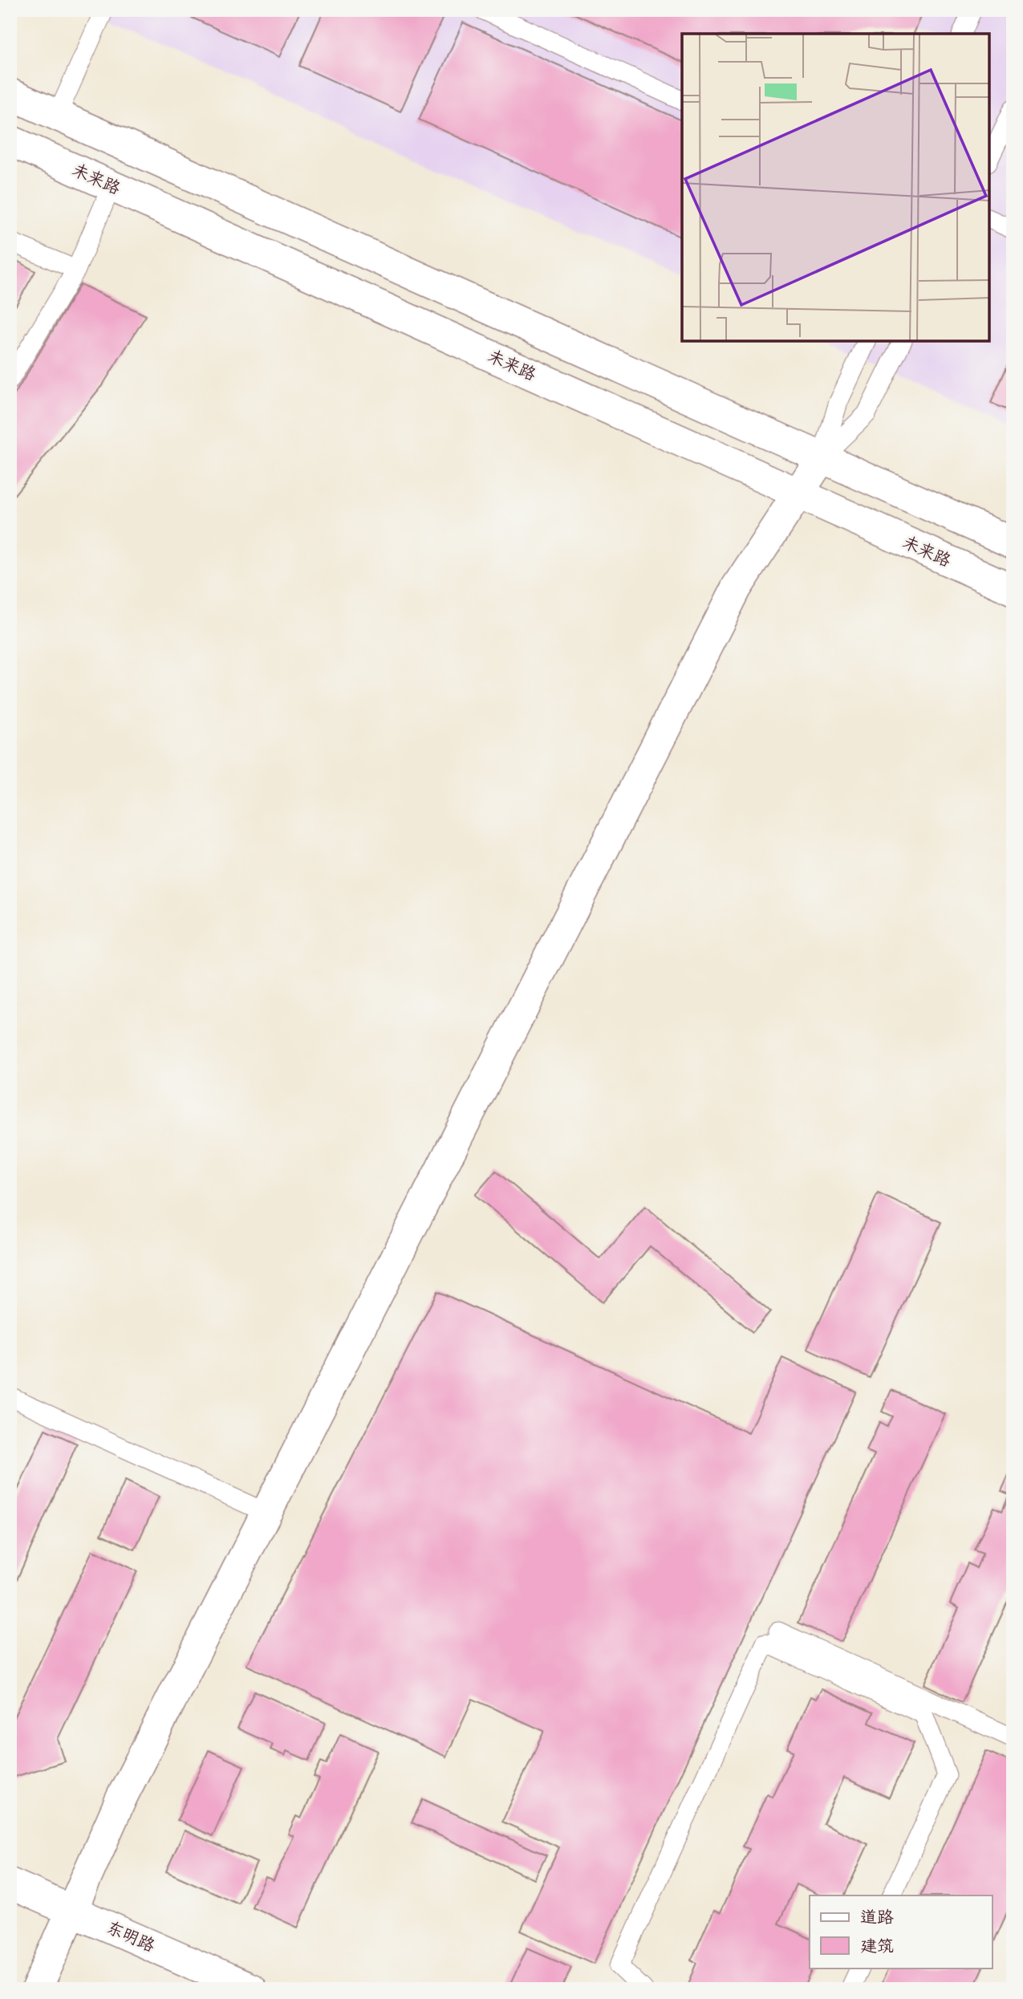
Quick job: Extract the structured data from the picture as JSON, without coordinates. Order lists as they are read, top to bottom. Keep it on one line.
{"streets":{"main road":["未来路","东明路"]},"legend":["道路","建筑"]}
